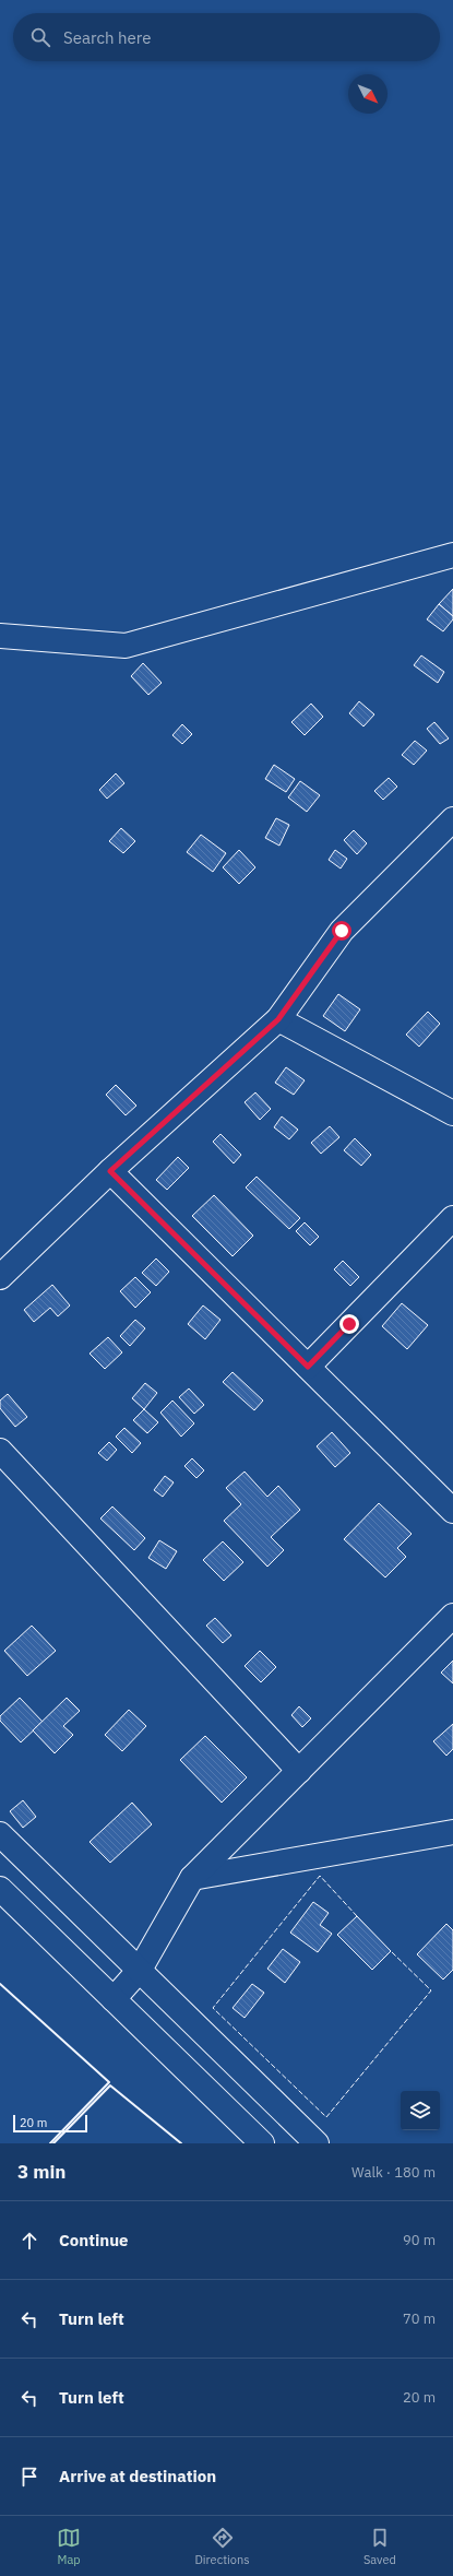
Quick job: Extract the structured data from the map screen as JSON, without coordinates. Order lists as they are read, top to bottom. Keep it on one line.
{"scale_bar":"20 m","north":"bottom right","page":{"search":"Search here","scale":"20 m","heading":["3 min","Walk · 180 m"],"list":[["Continue","90 m"],["Turn left","70 m"],["Turn left","20 m"],"Arrive at destination"],"nav":["Map","Directions","Saved"]}}
